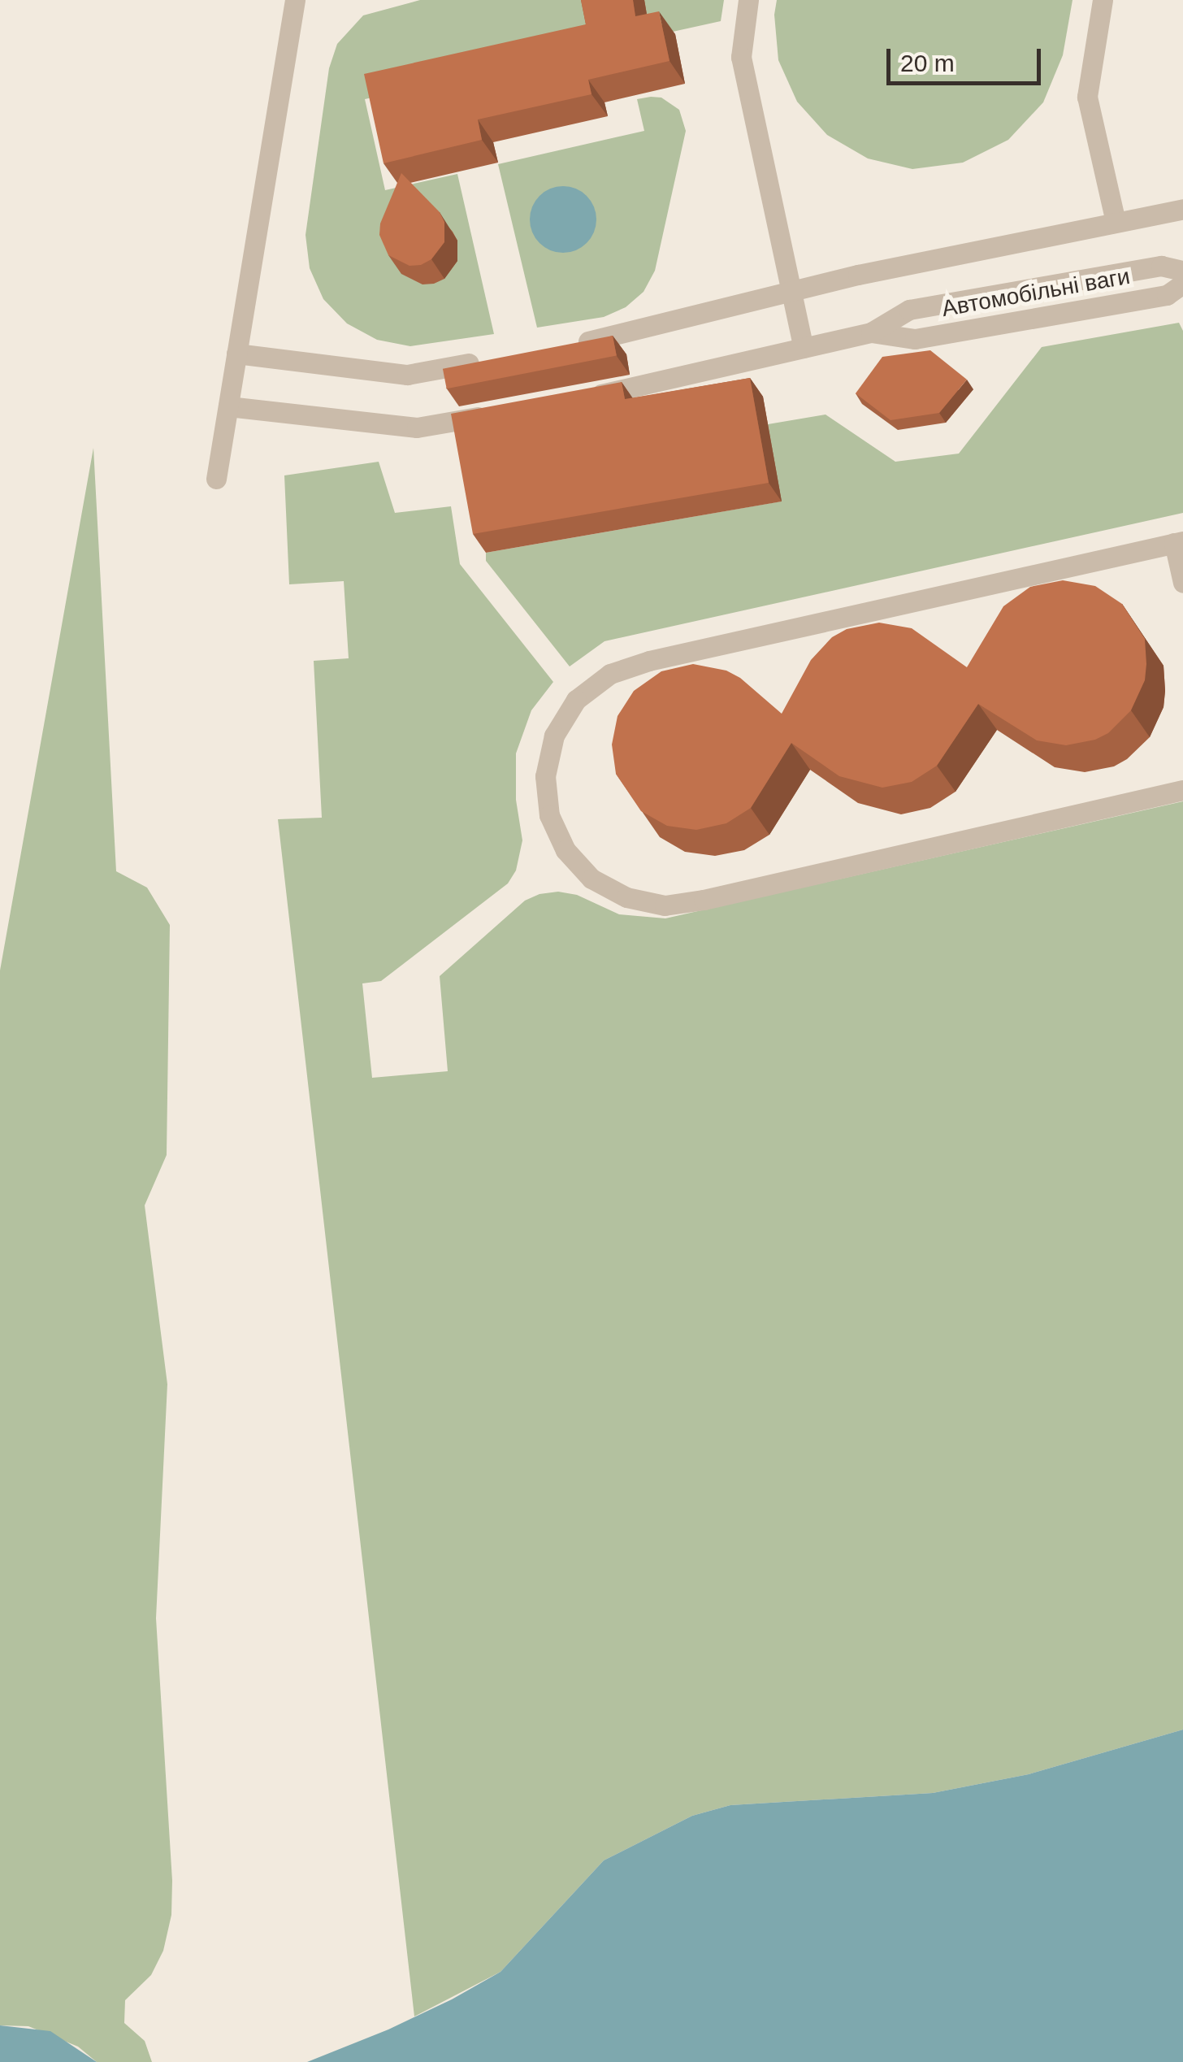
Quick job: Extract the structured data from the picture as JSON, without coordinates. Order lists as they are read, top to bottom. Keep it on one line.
{"streets":{"lane":["Автомобільні ваги"]},"scale_bar":"20 m"}
